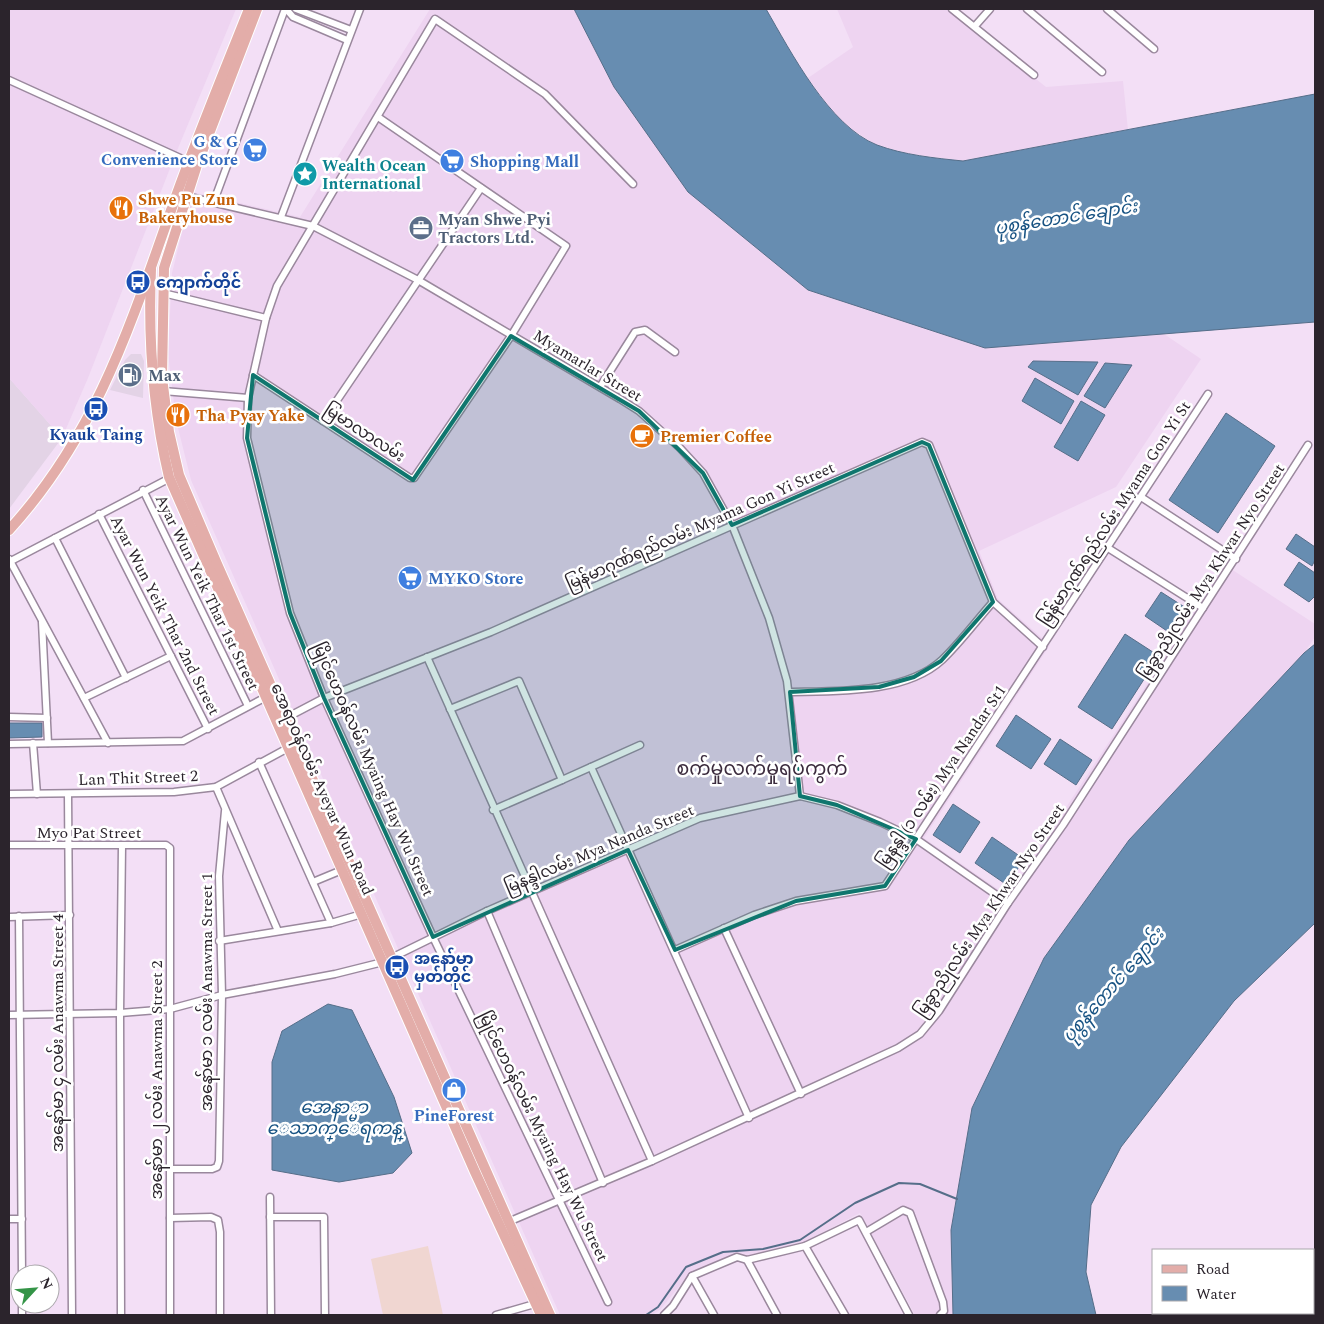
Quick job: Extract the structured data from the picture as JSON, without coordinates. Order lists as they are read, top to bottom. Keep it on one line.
{"streets":{"main road":["အေရာဝန်လမ်း Ayeyar Wun Road"],"street":["Myamarlar Street","မြမာလာလမ်း","မြန်မာဂုဏ်ရည်လမ်း Myama Gon Yi St","မြန်မာဂုဏ်ရည်လမ်း Myama Gon Yi Street","မြခွာညိုလမ်း Mya Khwar Nyo Street","Ayar Wun Yeik Thar 1st Street","Ayar Wun Yeik Thar 2nd Street","မြိုင်ဟေဝန်လမ်း Myaing Hay Wu Street","မြနန္ဒါ (၁ လမ်း) Mya Nandar St1","Lan Thit Street 2","Myo Pat Street","မြနန္ဒါလမ်း Mya Nanda Street","အနော်မာ ၁ လမ်း Anawma Street 1","အနော်မာ ၄ လမ်း Anawma Street 4","အနော်မာ ၂ လမ်း Anawma Street 2"]},"crossings":[["Myamarlar Street","မြမာလာလမ်း"],["Myamarlar Street","မြန်မာဂုဏ်ရည်လမ်း Myama Gon Yi Street"],["Myamarlar Street","မြိုင်ဟေဝန်လမ်း Myaing Hay Wu Street"],["Myamarlar Street","မြနန္ဒါလမ်း Mya Nanda Street"],["မြမာလာလမ်း","မြိုင်ဟေဝန်လမ်း Myaing Hay Wu Street"],["မြန်မာဂုဏ်ရည်လမ်း Myama Gon Yi St","မြနန္ဒါ (၁ လမ်း) Mya Nandar St1"],["မြန်မာဂုဏ်ရည်လမ်း Myama Gon Yi Street","မြိုင်ဟေဝန်လမ်း Myaing Hay Wu Street"],["မြန်မာဂုဏ်ရည်လမ်း Myama Gon Yi Street","အေရာဝန်လမ်း Ayeyar Wun Road"],["မြခွာညိုလမ်း Mya Khwar Nyo Street","မြိုင်ဟေဝန်လမ်း Myaing Hay Wu Street"],["မြခွာညိုလမ်း Mya Khwar Nyo Street","အေရာဝန်လမ်း Ayeyar Wun Road"],["မြခွာညိုလမ်း Mya Khwar Nyo Street","မြနန္ဒါလမ်း Mya Nanda Street"],["မြိုင်ဟေဝန်လမ်း Myaing Hay Wu Street","မြနန္ဒါလမ်း Mya Nanda Street"],["မြနန္ဒါ (၁ လမ်း) Mya Nandar St1","မြနန္ဒါလမ်း Mya Nanda Street"],["Lan Thit Street 2","အေရာဝန်လမ်း Ayeyar Wun Road"],["Lan Thit Street 2","အနော်မာ ၄ လမ်း Anawma Street 4"],["အေရာဝန်လမ်း Ayeyar Wun Road","မြနန္ဒါလမ်း Mya Nanda Street"],["Myo Pat Street","အနော်မာ ၄ လမ်း Anawma Street 4"],["Myo Pat Street","အနော်မာ ၂ လမ်း Anawma Street 2"],["မြနန္ဒါလမ်း Mya Nanda Street","အနော်မာ ၁ လမ်း Anawma Street 1"],["မြနန္ဒါလမ်း Mya Nanda Street","အနော်မာ ၄ လမ်း Anawma Street 4"],["မြနန္ဒါလမ်း Mya Nanda Street","အနော်မာ ၂ လမ်း Anawma Street 2"],["အနော်မာ ၁ လမ်း Anawma Street 1","အနော်မာ ၂ လမ်း Anawma Street 2"]],"districts":["စက်မှုလက်မှုရပ်ကွက်"],"water":["ပုစွန်တောင် ချောင်း","အေနာ္မာ ေသာက္ေရကန္"],"places":{"supermarket":["G & G Convenience Store","Shopping Mall","MYKO Store"],"place":["Wealth Ocean International"],"restaurant":["Shwe Pu Zun Bakeryhouse","Tha Pyay Yake"],"office":["Myan Shwe Pyi Tractors Ltd."],"bus stop":["ကျောက်တိုင်","Kyauk Taing","အနော်မာ မှတ်တိုင်"],"fuel station":["Max"],"cafe":["Premier Coffee"],"shop":["PineForest"]},"legend":["Road","Water"],"north":"top right"}
